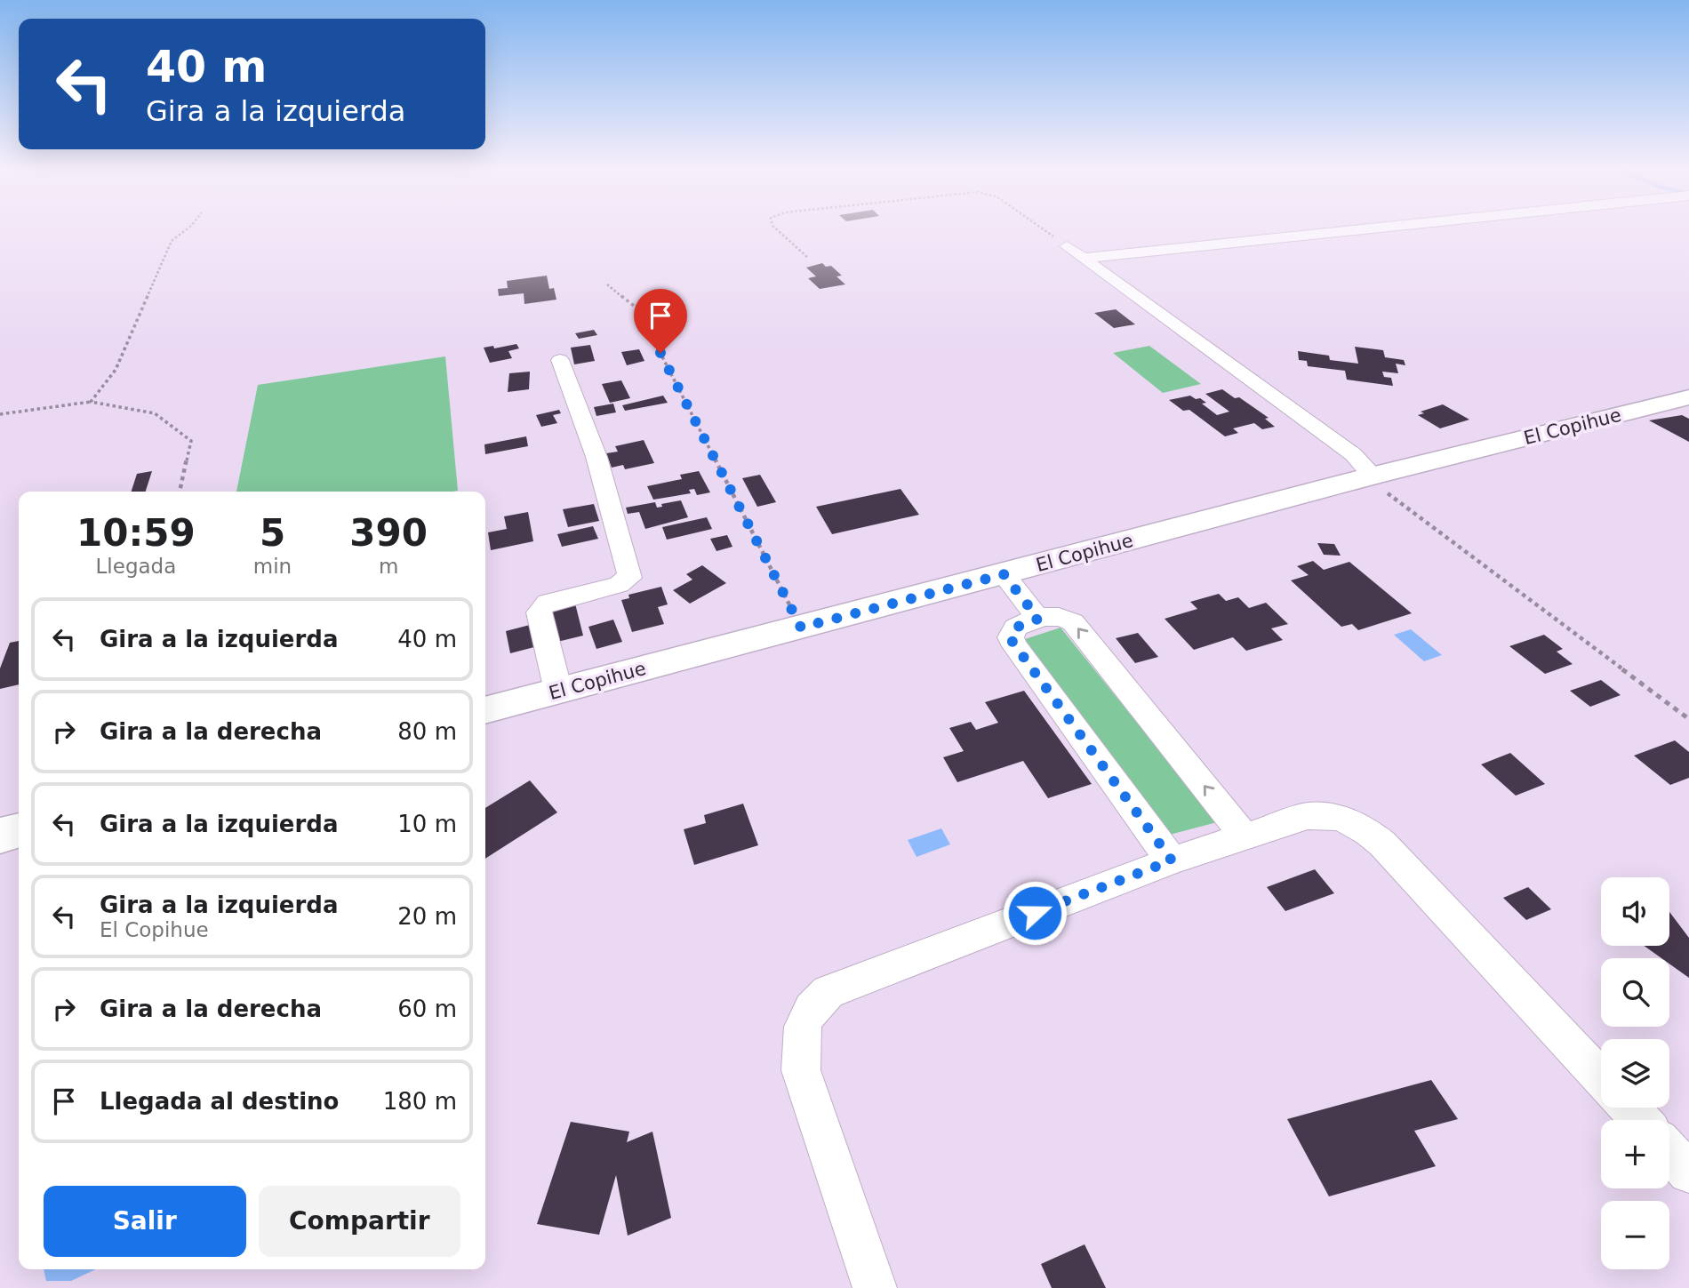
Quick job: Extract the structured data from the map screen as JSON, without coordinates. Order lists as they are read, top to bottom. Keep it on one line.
{"streets":{"main road":["El Copihue"]},"page":{"turn":["40 m","Gira a la izquierda"],"eta":["10:59","Llegada","5","min","390","m"],"list":[{"name":"Gira a la izquierda","value":"40 m"},{"name":"Gira a la derecha","value":"80 m"},{"name":"Gira a la izquierda","value":"10 m"},{"name":"Gira a la izquierda","note":"El Copihue","value":"20 m"},{"name":"Gira a la derecha","value":"60 m"},{"name":"Llegada al destino","value":"180 m"}],"map_buttons":["+","−"],"buttons":["Salir","Compartir"]}}
